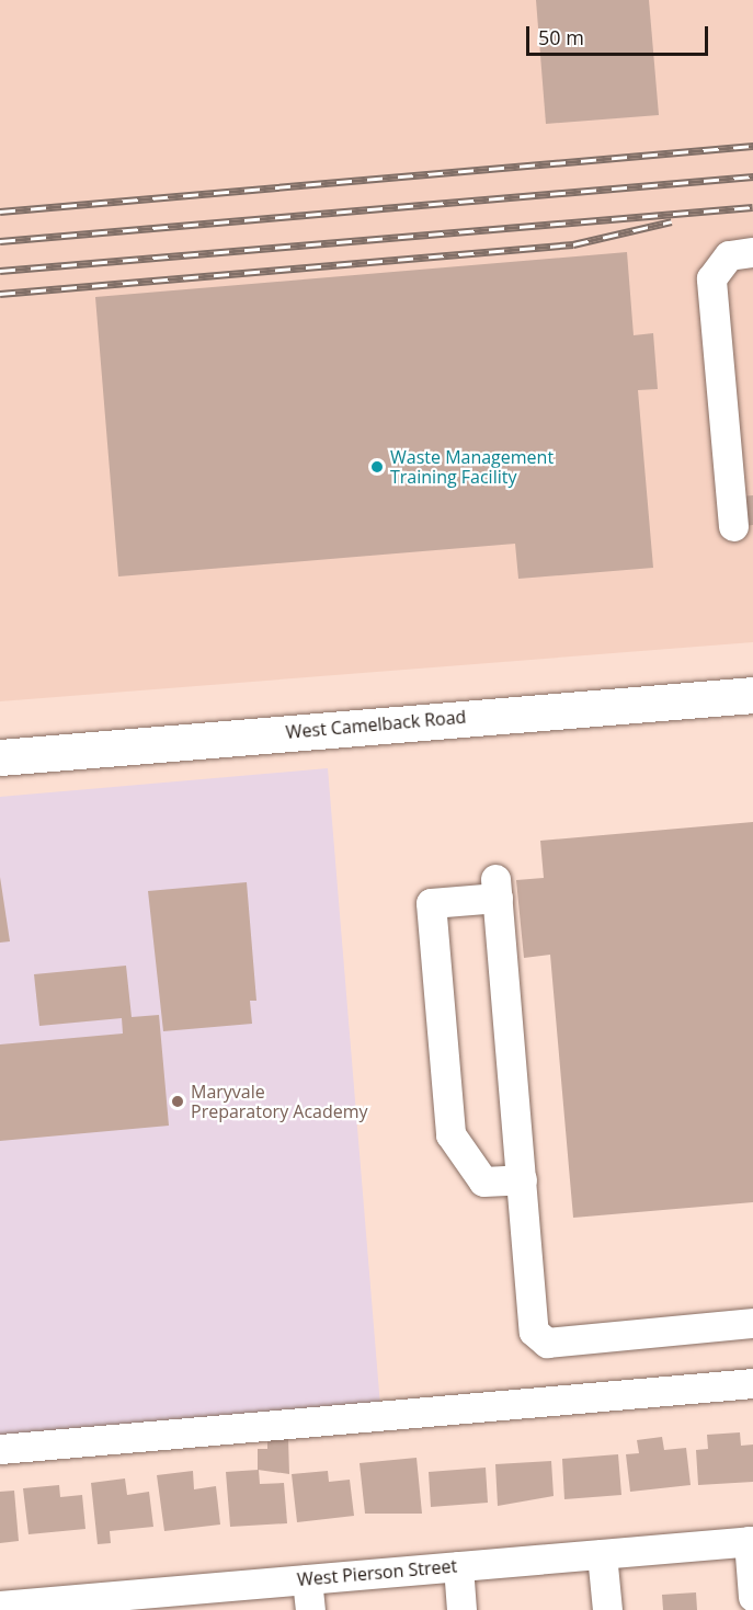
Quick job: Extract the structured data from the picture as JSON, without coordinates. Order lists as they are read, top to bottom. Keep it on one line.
{"streets":{"main road":["West Camelback Road"],"street":["West Pierson Street"]},"places":["Waste Management Training Facility","Maryvale Preparatory Academy"],"scale_bar":"50 m"}
